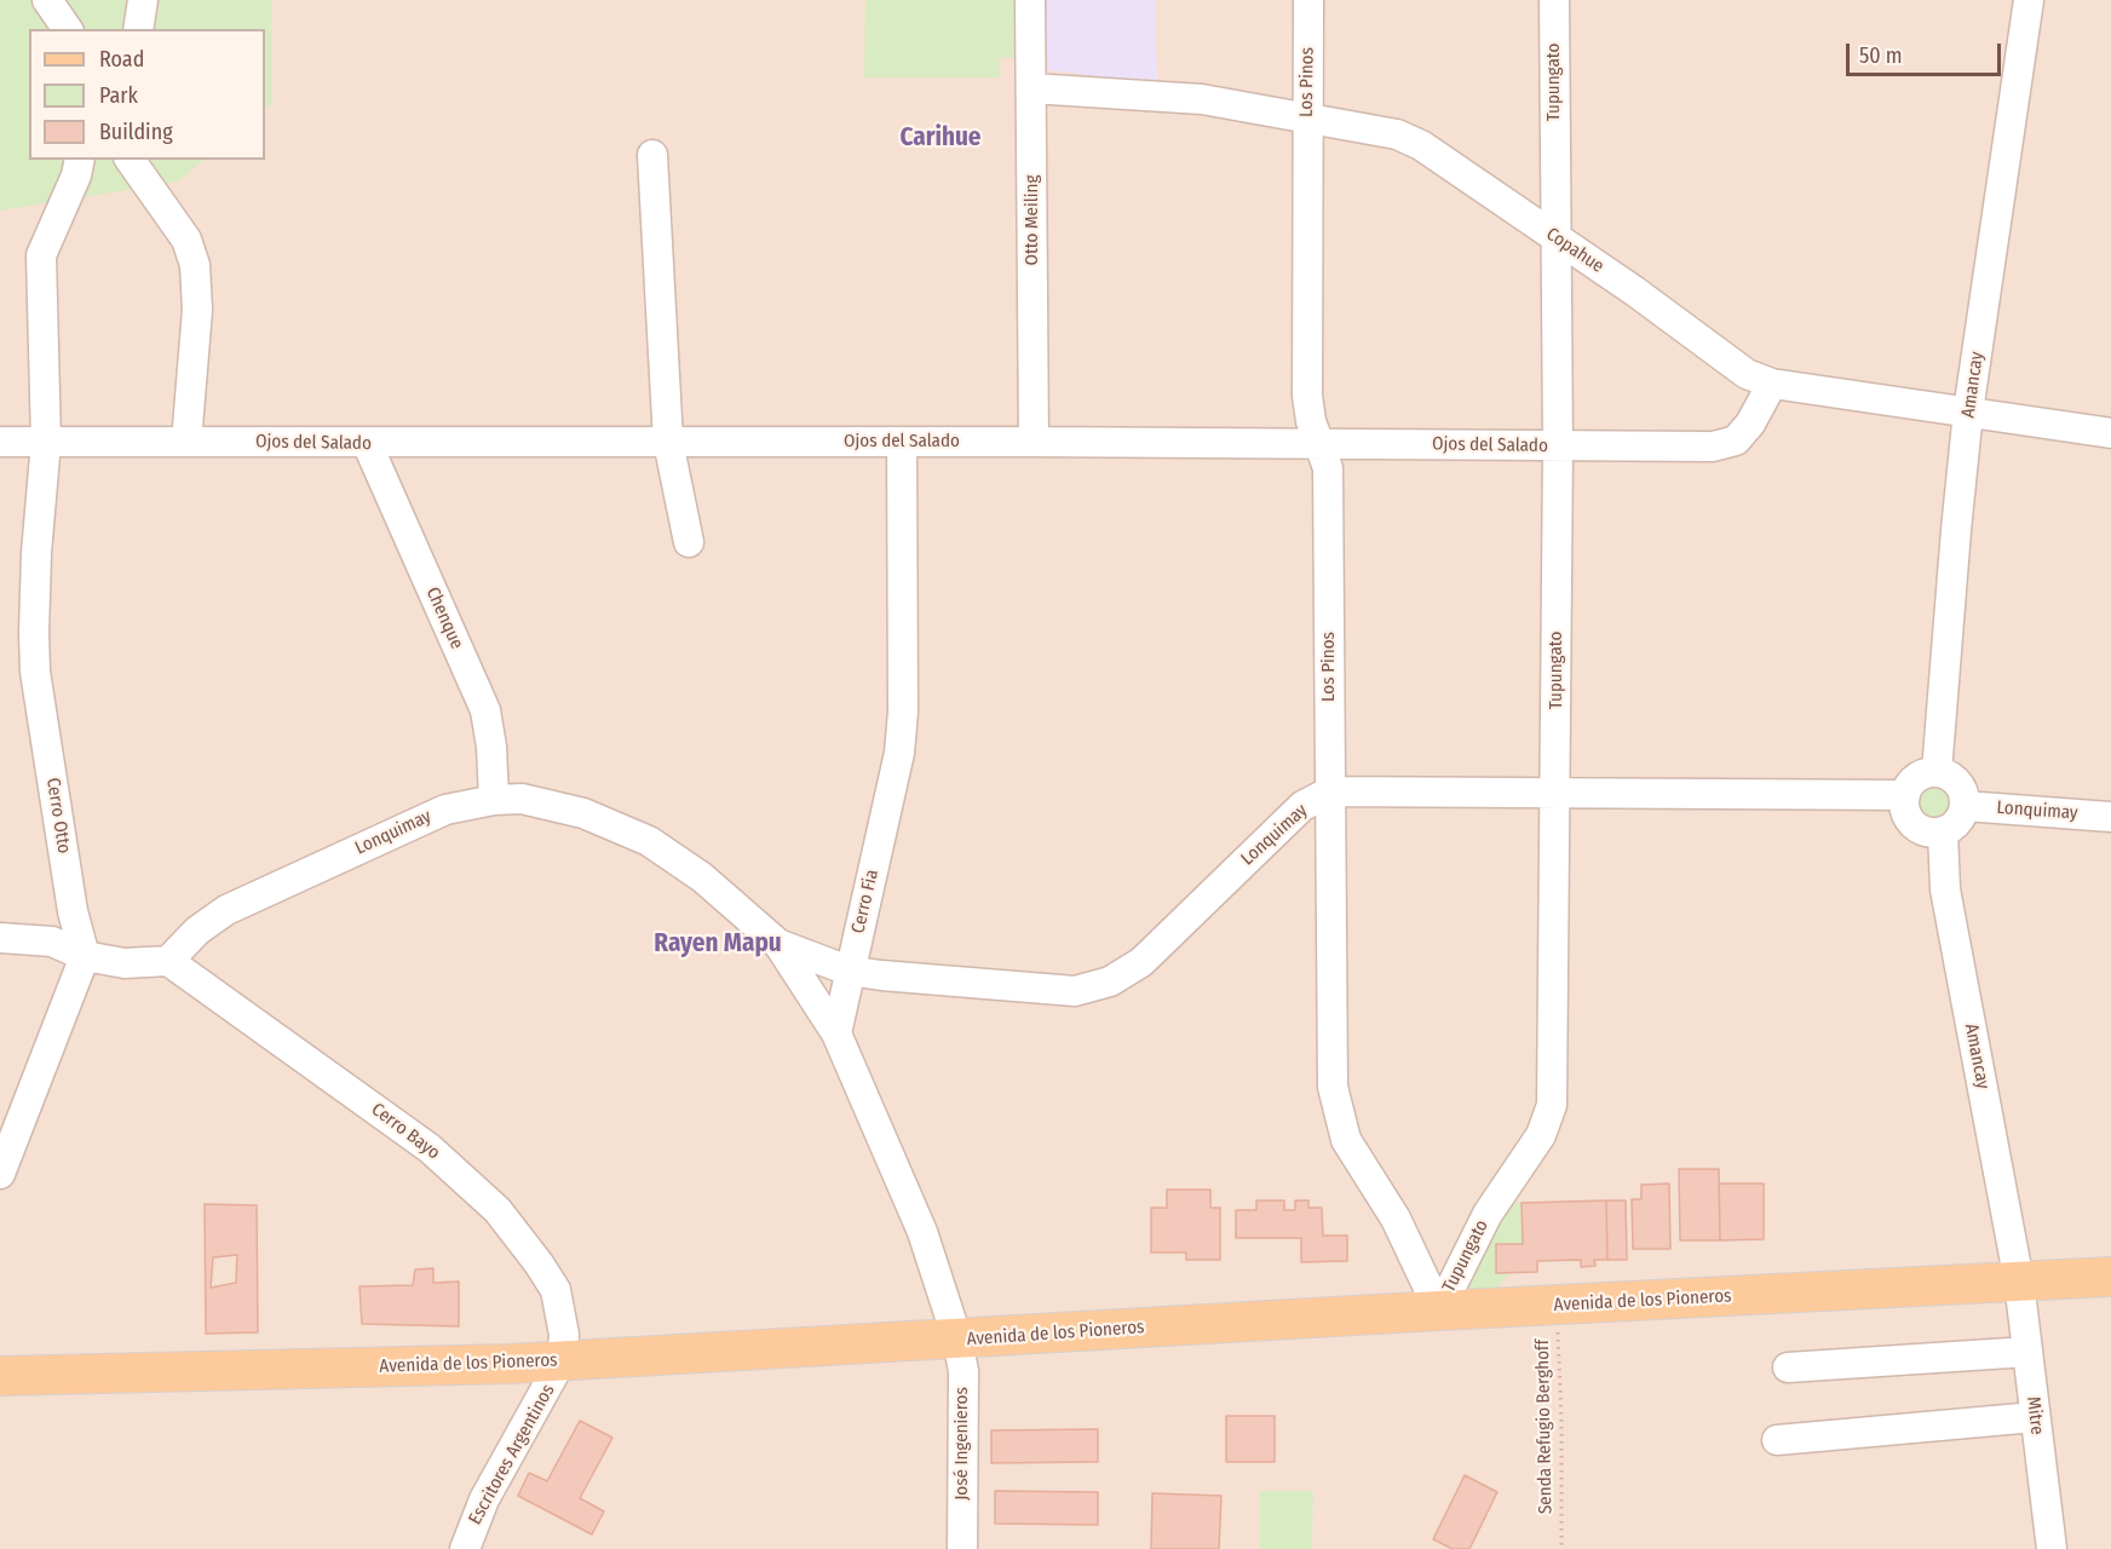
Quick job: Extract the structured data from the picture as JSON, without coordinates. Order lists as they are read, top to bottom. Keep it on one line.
{"streets":{"main road":["Avenida de los Pioneros"],"street":["Los Pinos","Tupungato","Otto Meiling","Copahue","Amancay","Ojos del Salado","Chenque","Lonquimay","Cerro Otto","Cerro Fia","Cerro Bayo","Mitre","José Ingenieros","Escritores Argentinos"],"path":["Senda Refugio Berghoff"]},"crossings":[["Los Pinos","Tupungato"],["Los Pinos","Copahue"],["Los Pinos","Ojos del Salado"],["Los Pinos","Lonquimay"],["Los Pinos","Avenida de los Pioneros"],["Tupungato","Copahue"],["Tupungato","Ojos del Salado"],["Tupungato","Avenida de los Pioneros"],["Otto Meiling","Copahue"],["Otto Meiling","Ojos del Salado"],["Copahue","Amancay"],["Copahue","Ojos del Salado"],["Amancay","Lonquimay"],["Amancay","Avenida de los Pioneros"],["Amancay","Mitre"],["Ojos del Salado","Chenque"],["Ojos del Salado","Cerro Otto"],["Ojos del Salado","Cerro Fia"],["Chenque","Lonquimay"],["Lonquimay","Cerro Fia"],["Lonquimay","Cerro Bayo"],["Cerro Bayo","Avenida de los Pioneros"],["Cerro Bayo","Escritores Argentinos"],["Avenida de los Pioneros","Mitre"],["Avenida de los Pioneros","Senda Refugio Berghoff"],["Avenida de los Pioneros","José Ingenieros"],["Avenida de los Pioneros","Escritores Argentinos"]],"districts":["Carihue","Rayen Mapu"],"legend":["Road","Park","Building"],"scale_bar":"50 m"}
